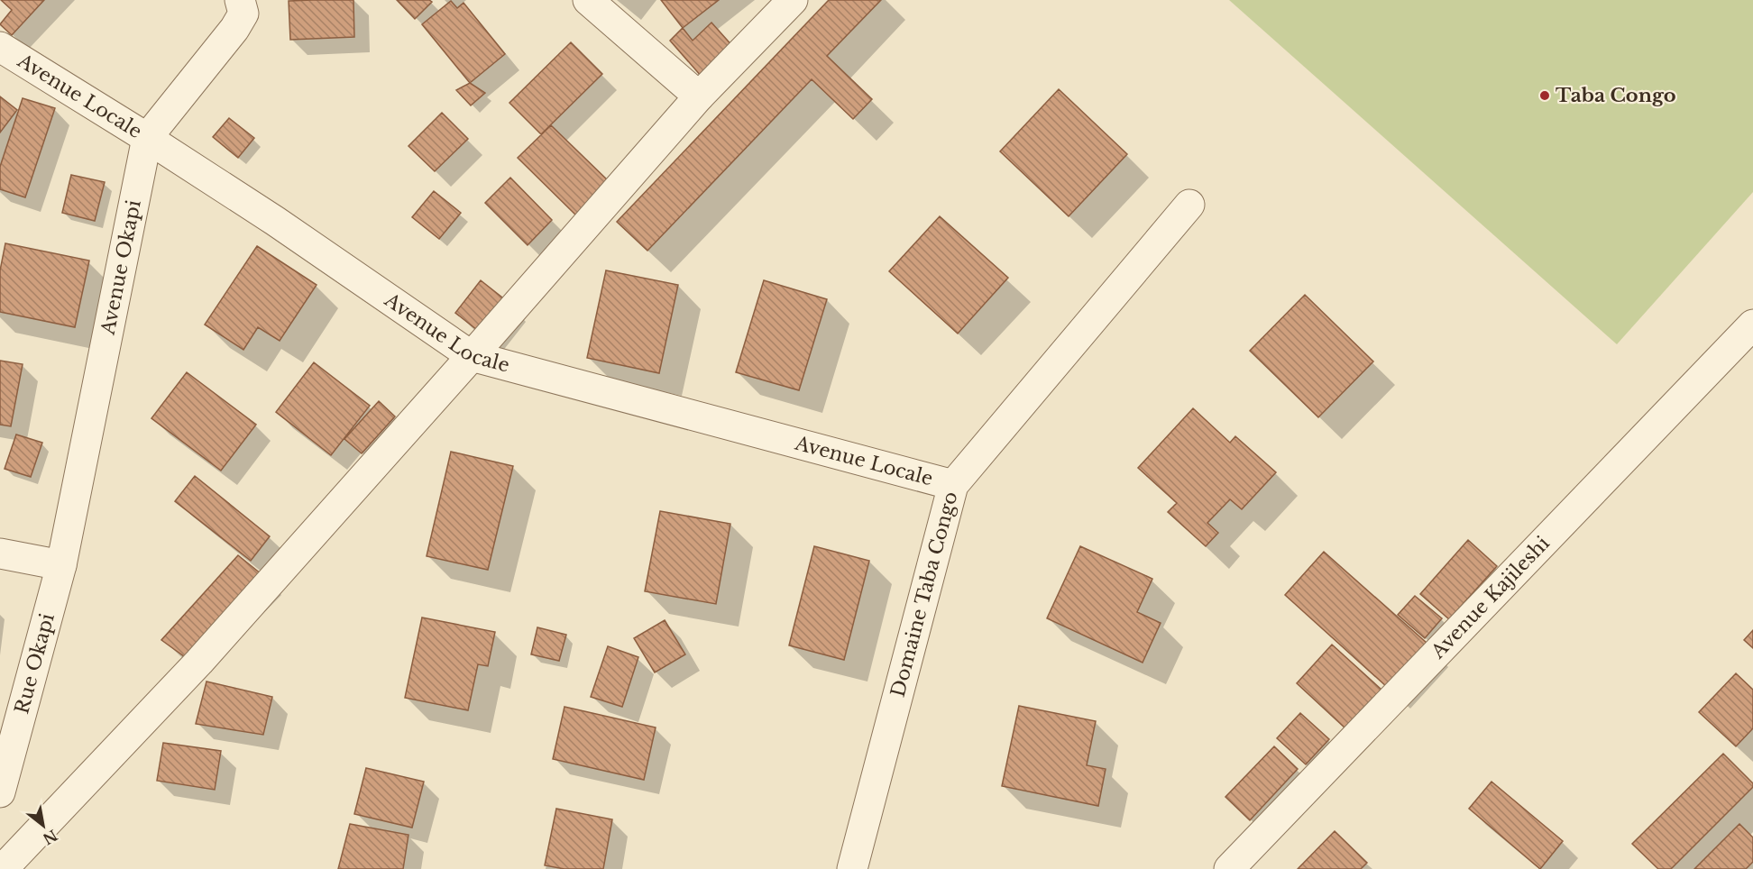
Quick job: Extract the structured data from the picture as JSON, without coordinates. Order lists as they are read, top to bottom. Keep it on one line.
{"streets":{"street":["Avenue Locale","Avenue Okapi","Domaine Taba Congo","Avenue Kajileshi","Rue Okapi"]},"crossings":[["Avenue Locale","Avenue Okapi"],["Avenue Locale","Domaine Taba Congo"],["Avenue Okapi","Rue Okapi"]],"places":["Taba Congo"],"north":"bottom right"}
